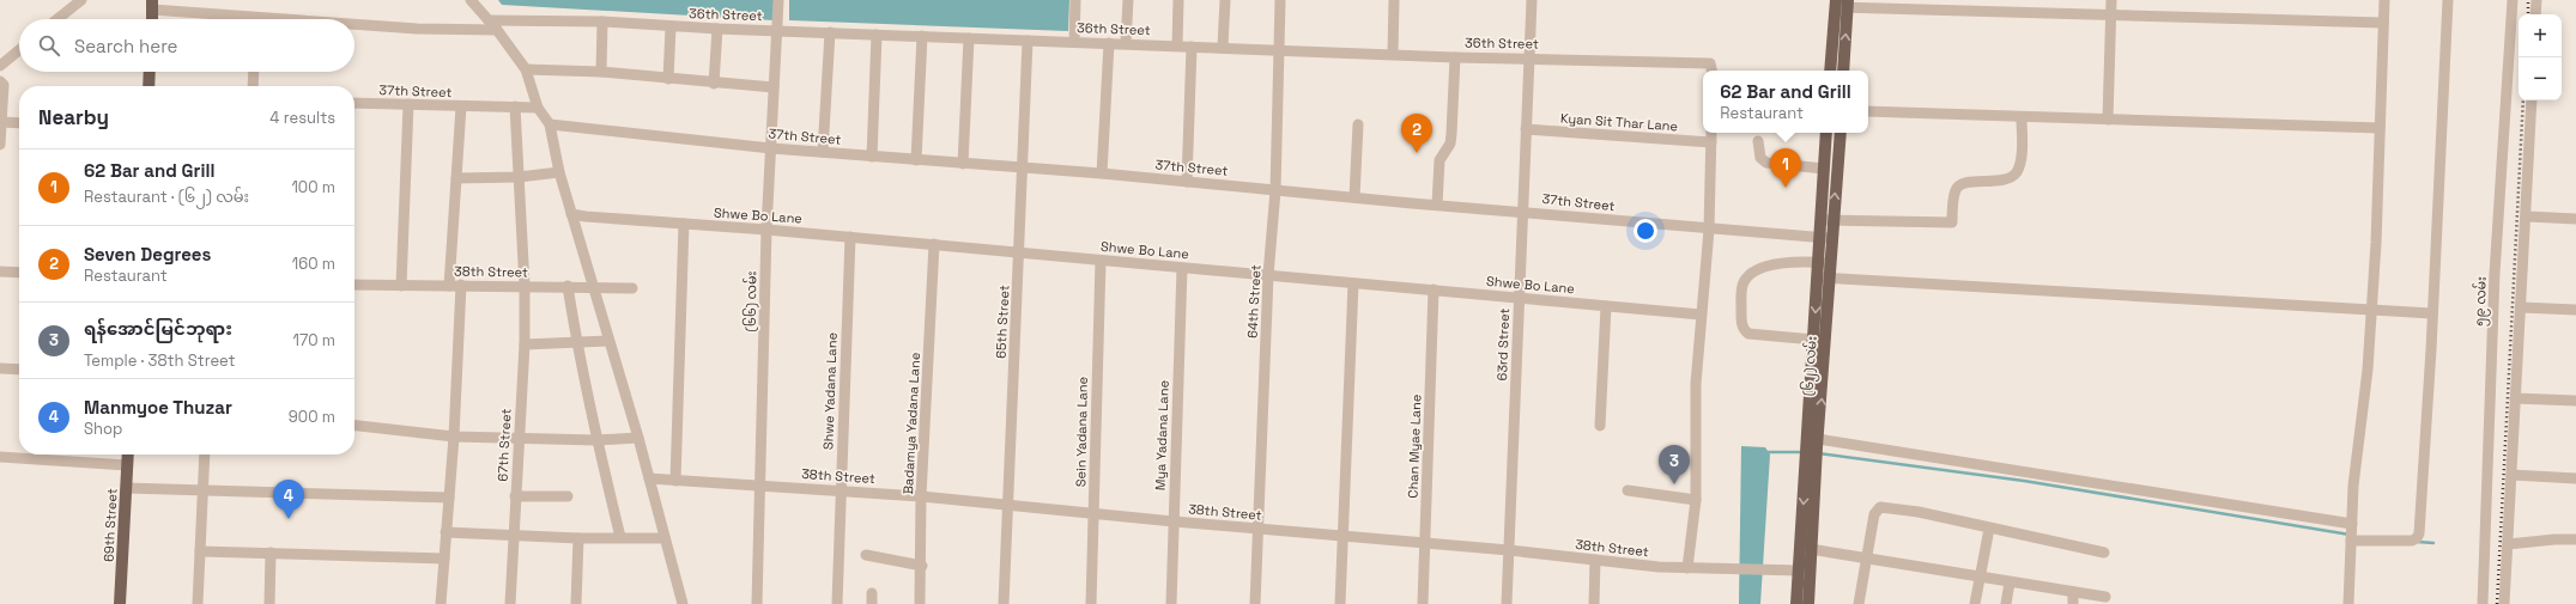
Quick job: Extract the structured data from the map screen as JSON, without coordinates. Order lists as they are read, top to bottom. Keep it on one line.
{"streets":{"main road":["(၆၂) လမ်း","69th Street"],"street":["36th Street","37th Street","Kyan Sit Thar Lane","Shwe Bo Lane","38th Street","(၆၆) လမ်း","64th Street","၅၉ လမ်း","65th Street","63rd Street","Shwe Yadana Lane","Badamya Yadana Lane","Sein Yadana Lane","Mya Yadana Lane","67th Street","Chan Myae Lane"]},"crossings":[["36th Street","(၆၆) လမ်း"],["36th Street","64th Street"],["36th Street","65th Street"],["36th Street","63rd Street"],["37th Street","(၆၆) လမ်း"],["37th Street","64th Street"],["37th Street","65th Street"],["37th Street","63rd Street"],["37th Street","(၆၂) လမ်း"],["37th Street","67th Street"],["Kyan Sit Thar Lane","63rd Street"],["Shwe Bo Lane","(၆၆) လမ်း"],["Shwe Bo Lane","64th Street"],["Shwe Bo Lane","65th Street"],["Shwe Bo Lane","63rd Street"],["Shwe Bo Lane","Shwe Yadana Lane"],["Shwe Bo Lane","Badamya Yadana Lane"],["Shwe Bo Lane","Sein Yadana Lane"],["Shwe Bo Lane","Mya Yadana Lane"],["Shwe Bo Lane","Chan Myae Lane"],["38th Street","(၆၆) လမ်း"],["38th Street","64th Street"],["38th Street","65th Street"],["38th Street","63rd Street"],["38th Street","(၆၂) လမ်း"],["38th Street","Shwe Yadana Lane"],["38th Street","Badamya Yadana Lane"],["38th Street","Sein Yadana Lane"],["38th Street","Mya Yadana Lane"],["38th Street","67th Street"],["38th Street","Chan Myae Lane"]],"page":{"map_buttons":["+","−"],"search":"Search here","popup":["62 Bar and Grill","Restaurant"],"heading":["Nearby","4 results"],"pins":["2","1","3","4"],"list":[{"mark":"1","name":"62 Bar and Grill","note":"Restaurant · (၆၂) လမ်း","value":"100 m"},{"mark":"2","name":"Seven Degrees","note":"Restaurant","value":"160 m"},{"mark":"3","name":"ရန်အောင်မြင်ဘုရား","note":"Temple · 38th Street","value":"170 m"},{"mark":"4","name":"Manmyoe Thuzar","note":"Shop","value":"900 m"}]}}
